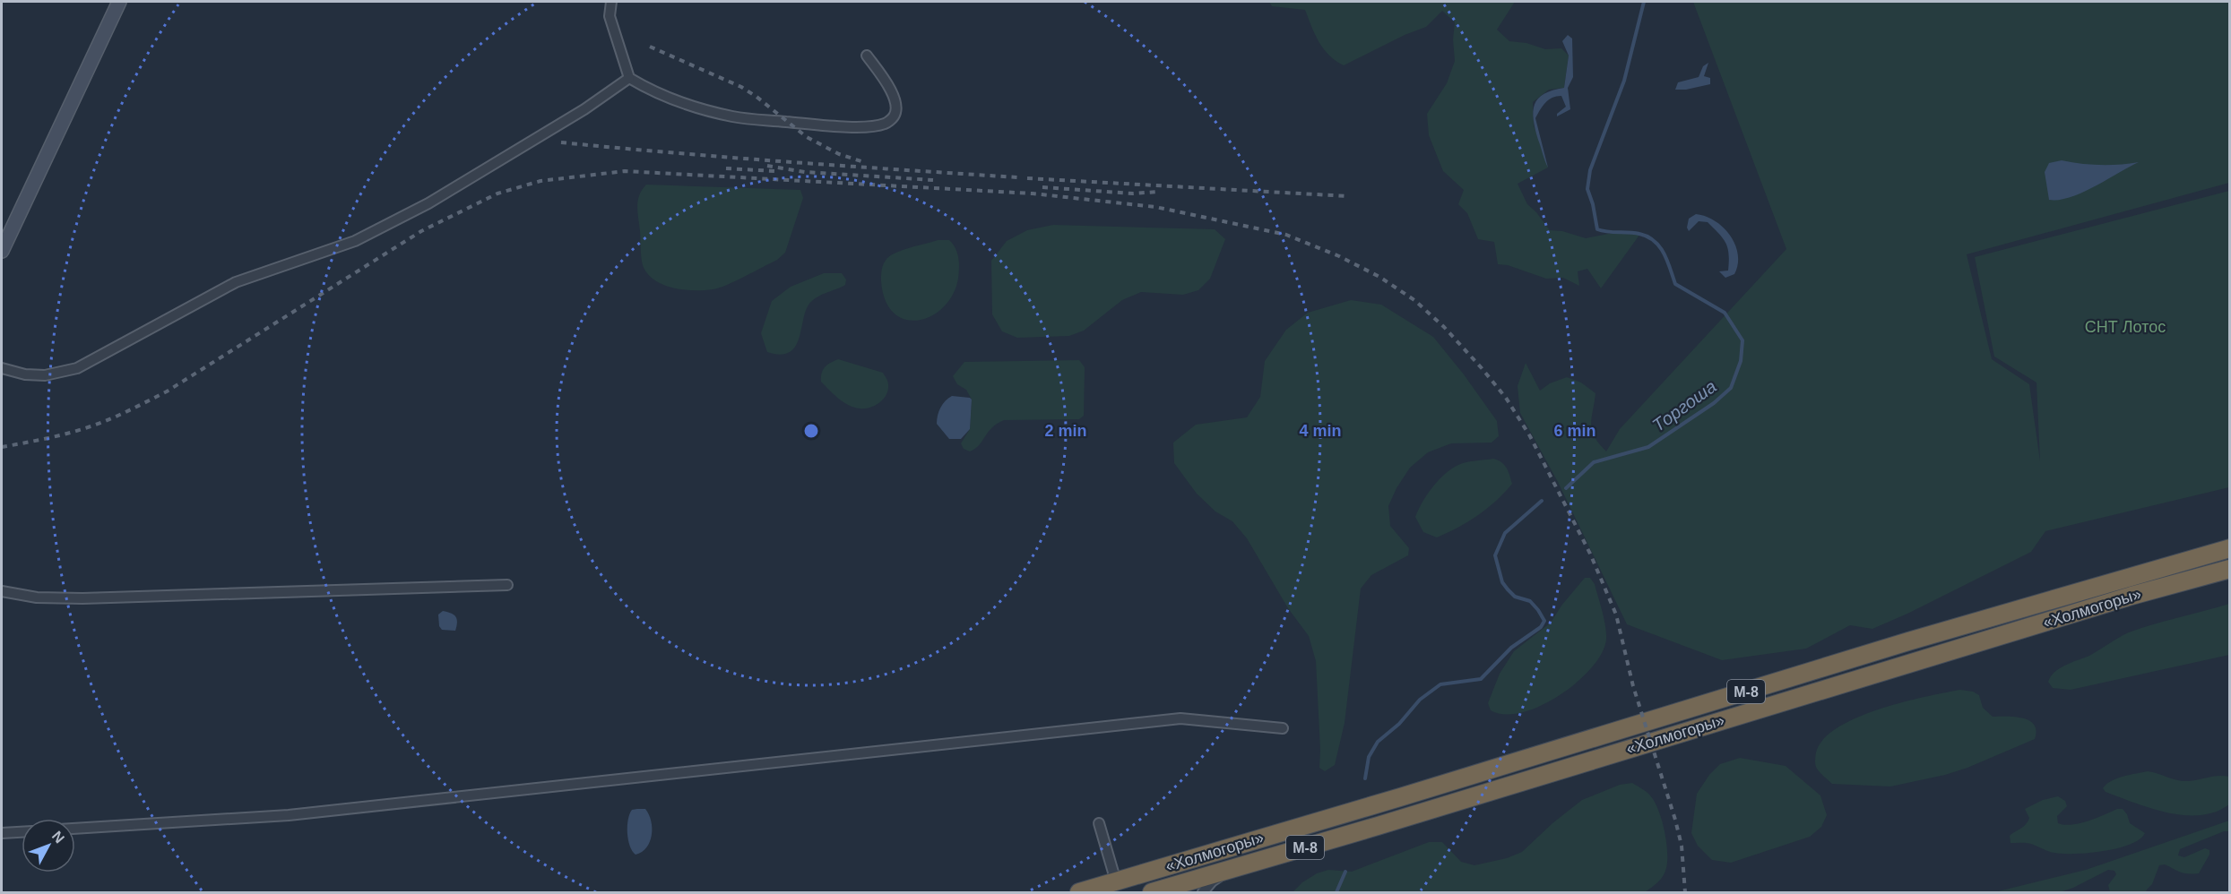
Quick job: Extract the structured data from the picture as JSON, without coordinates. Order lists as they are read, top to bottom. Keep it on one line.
{"streets":{"highway":["«Холмогоры»","М-8"]},"crossings":[["«Холмогоры»","М-8"]],"water":["Торгоша"],"parks":["СНТ Лотос"],"north":"top right","rings":["2 min","4 min","6 min"]}
